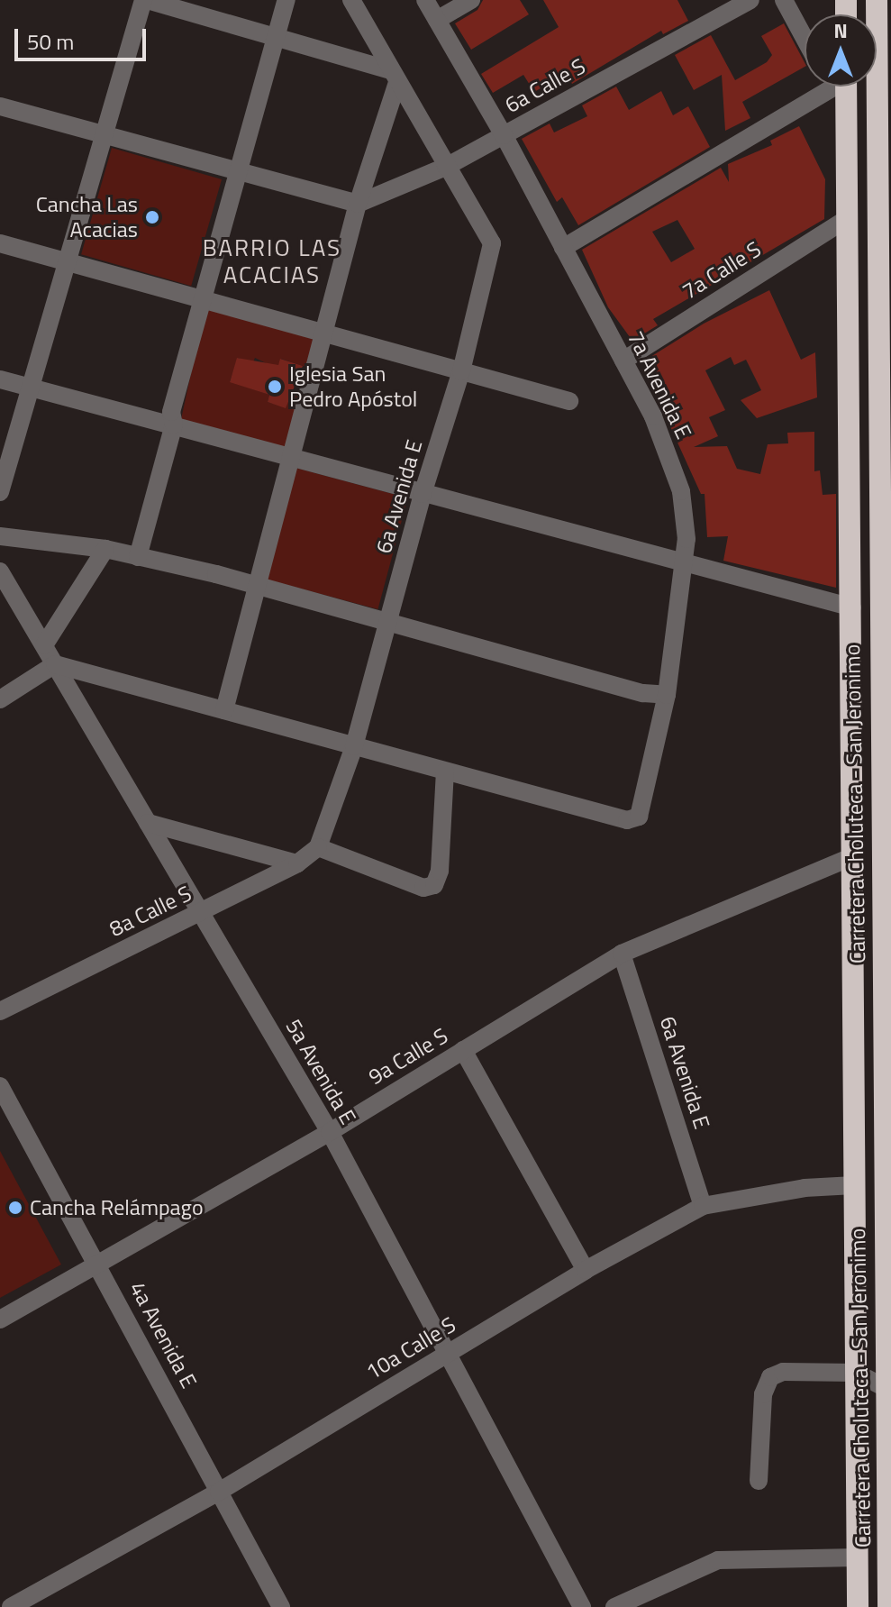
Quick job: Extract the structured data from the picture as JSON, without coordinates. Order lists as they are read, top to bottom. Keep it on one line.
{"streets":{"highway":["Carretera Choluteca - San Jeronimo"],"street":["6a Calle S","7a Calle S","7a Avenida E","6a Avenida E","8a Calle S","9a Calle S","5a Avenida E","4a Avenida E","10a Calle S"]},"crossings":[["6a Calle S","7a Avenida E"],["6a Calle S","6a Avenida E"],["7a Calle S","7a Avenida E"],["7a Calle S","Carretera Choluteca - San Jeronimo"],["6a Avenida E","8a Calle S"],["6a Avenida E","9a Calle S"],["6a Avenida E","10a Calle S"],["Carretera Choluteca - San Jeronimo","9a Calle S"],["Carretera Choluteca - San Jeronimo","10a Calle S"],["8a Calle S","5a Avenida E"],["9a Calle S","5a Avenida E"],["9a Calle S","4a Avenida E"],["5a Avenida E","10a Calle S"],["4a Avenida E","10a Calle S"]],"districts":["BARRIO LAS ACACIAS"],"places":["Cancha Las Acacias","Iglesia San Pedro Apóstol","Cancha Relámpago"],"scale_bar":"50 m","north":"top"}
